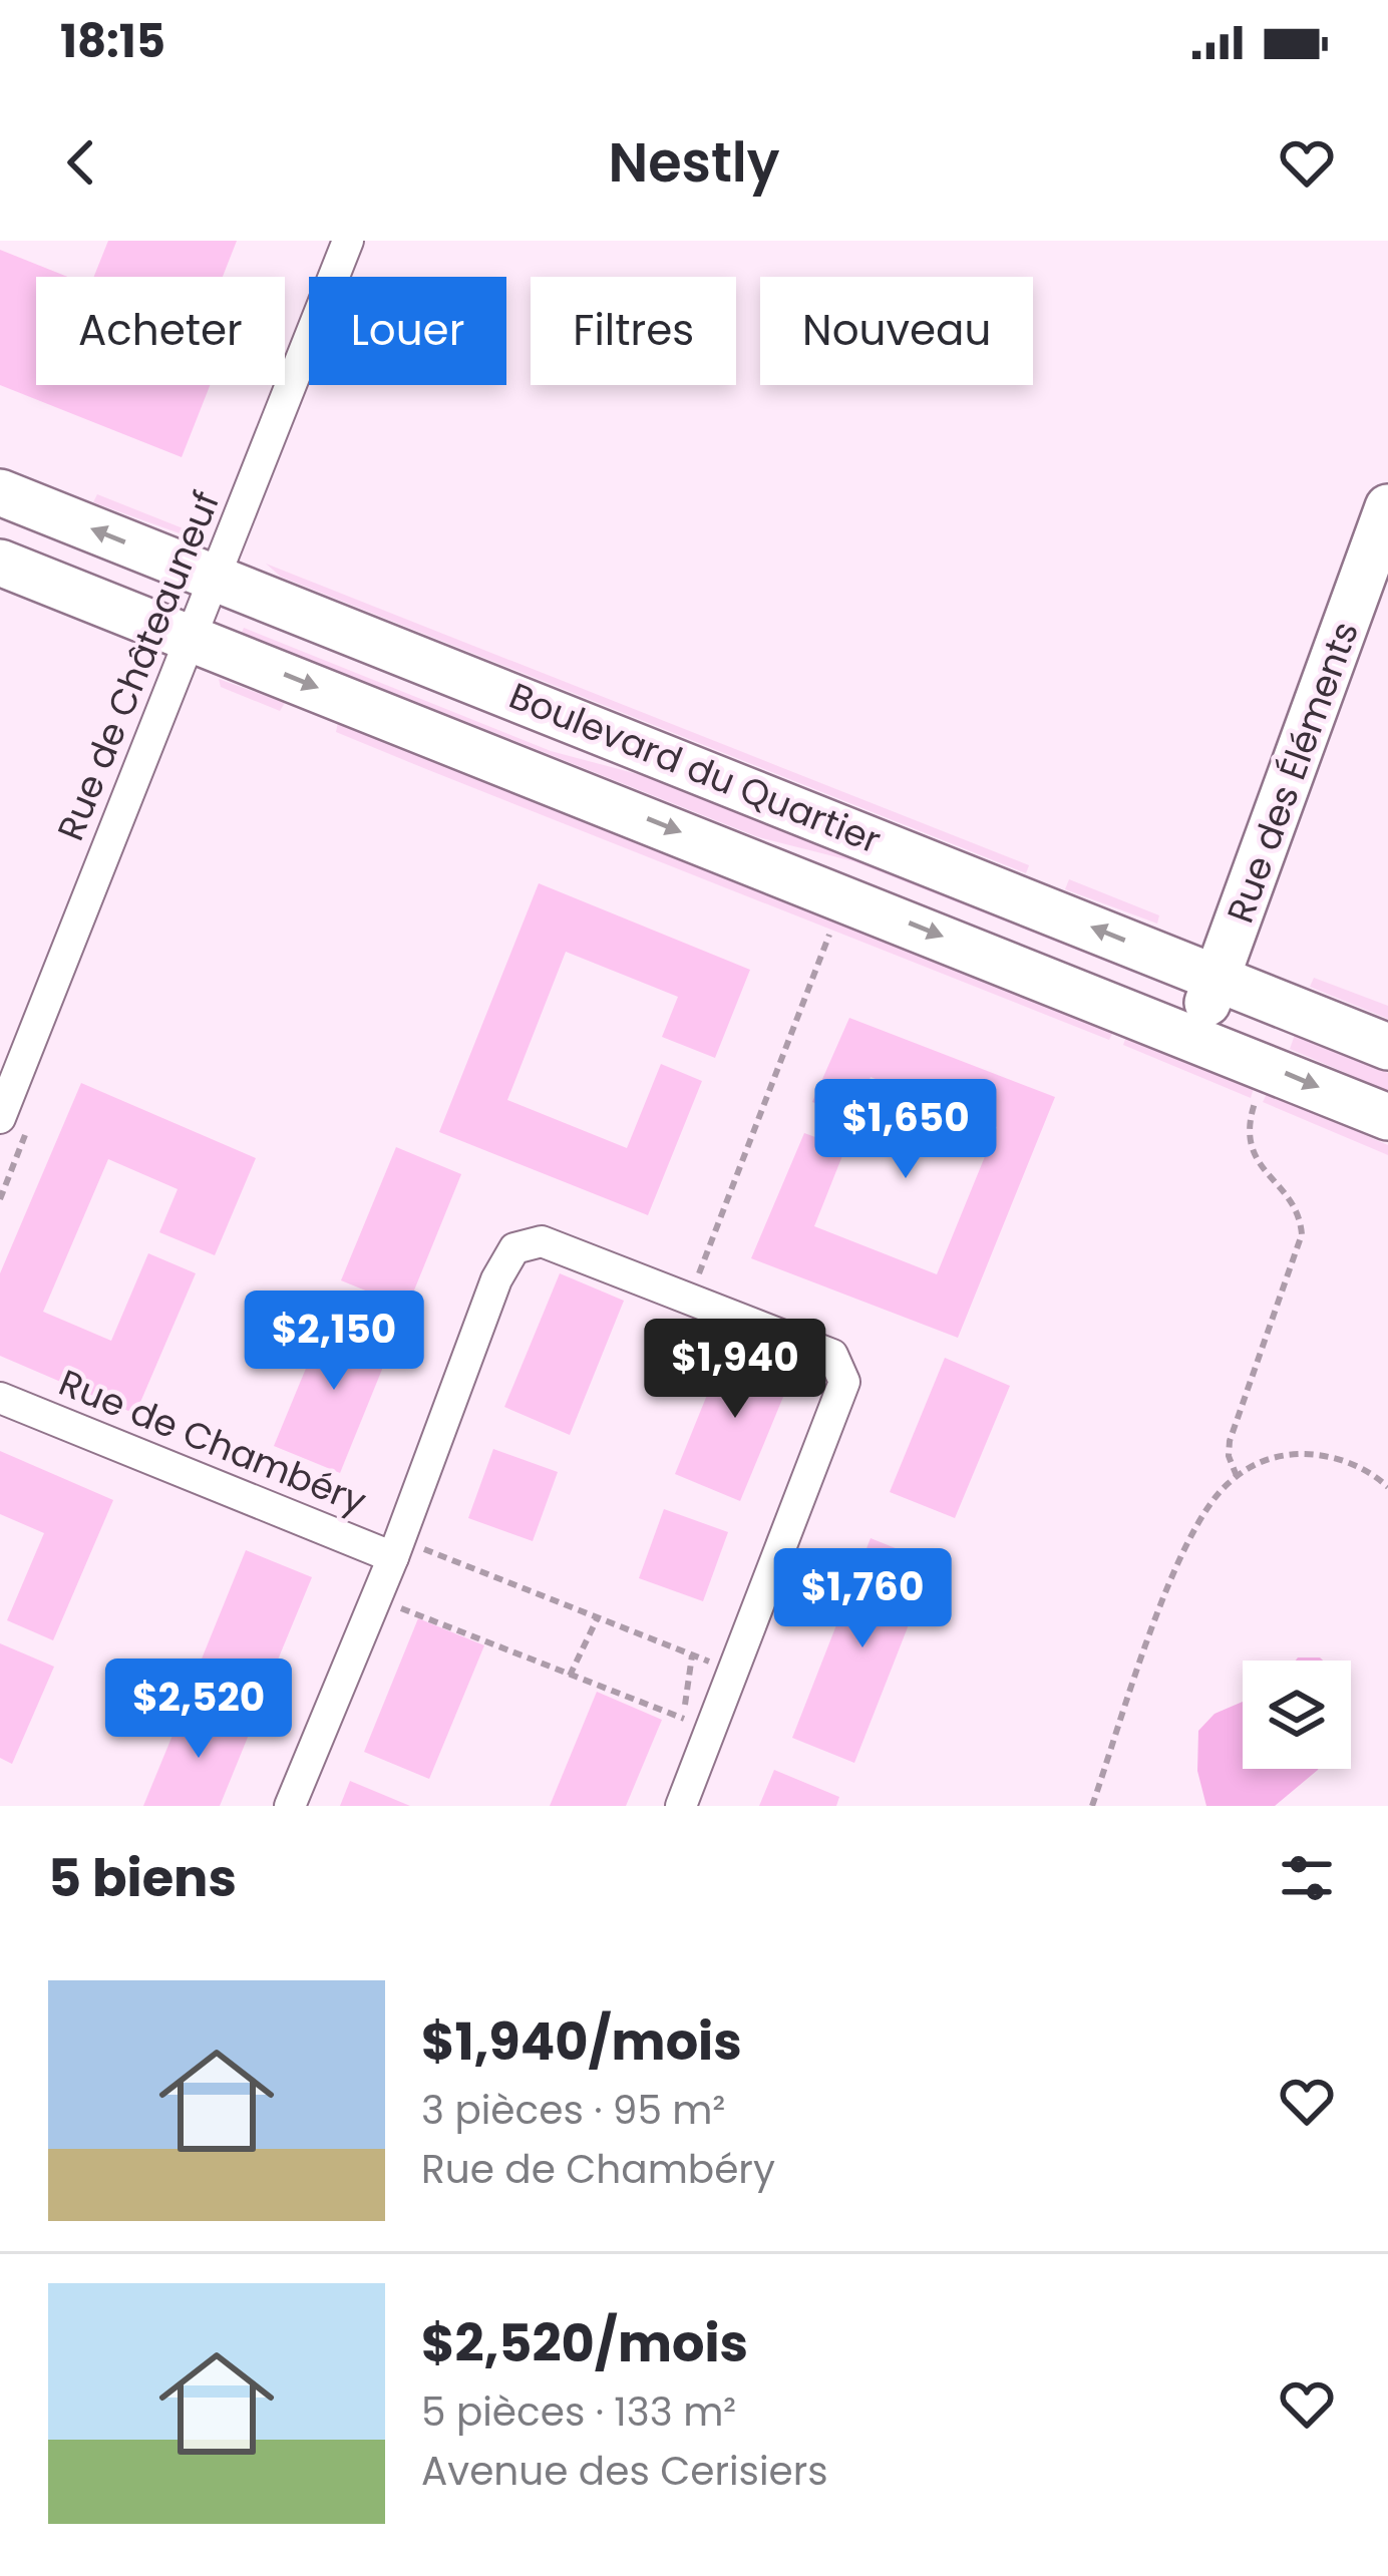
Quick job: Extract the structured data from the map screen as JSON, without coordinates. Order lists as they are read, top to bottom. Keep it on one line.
{"streets":{"main road":["Boulevard du Quartier","Rue des Éléments"],"street":["Rue de Châteauneuf","Rue de Chambéry"]},"crossings":[["Rue de Châteauneuf","Boulevard du Quartier"],["Boulevard du Quartier","Rue des Éléments"]],"page":{"status":"18:15","header":"Nestly","chip":["Acheter","Louer","Filtres","Nouveau"],"price":["$1,650","$2,150","$1,940","$1,760","$2,520"],"heading":"5 biens","list":[{"name":"$1,940/mois","note":"3 pièces · 95 m² · Rue de Chambéry"},{"name":"$2,520/mois","note":"5 pièces · 133 m² · Avenue des Cerisiers"}]}}
